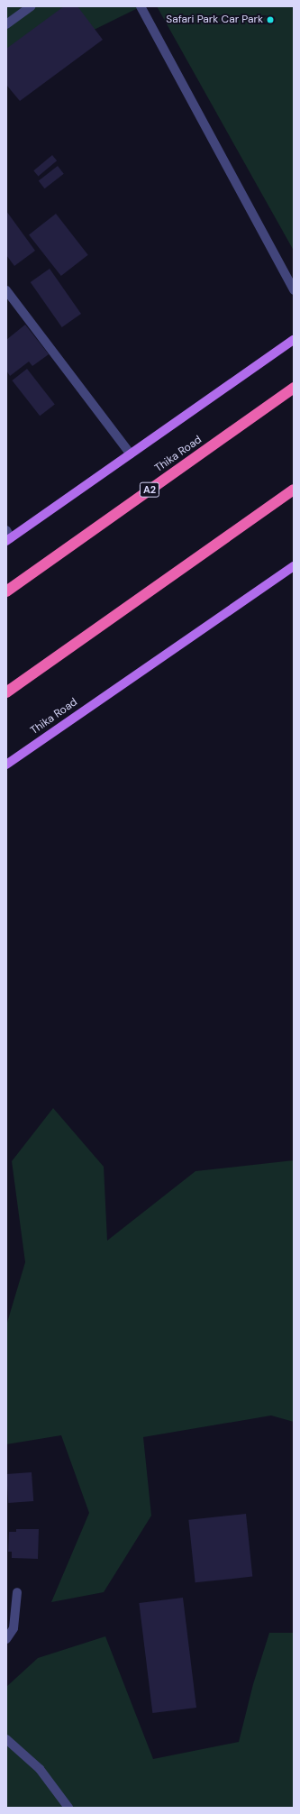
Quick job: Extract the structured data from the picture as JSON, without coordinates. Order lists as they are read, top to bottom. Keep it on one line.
{"streets":{"highway":["Thika Road","A2"]},"places":["Safari Park Car Park"]}
